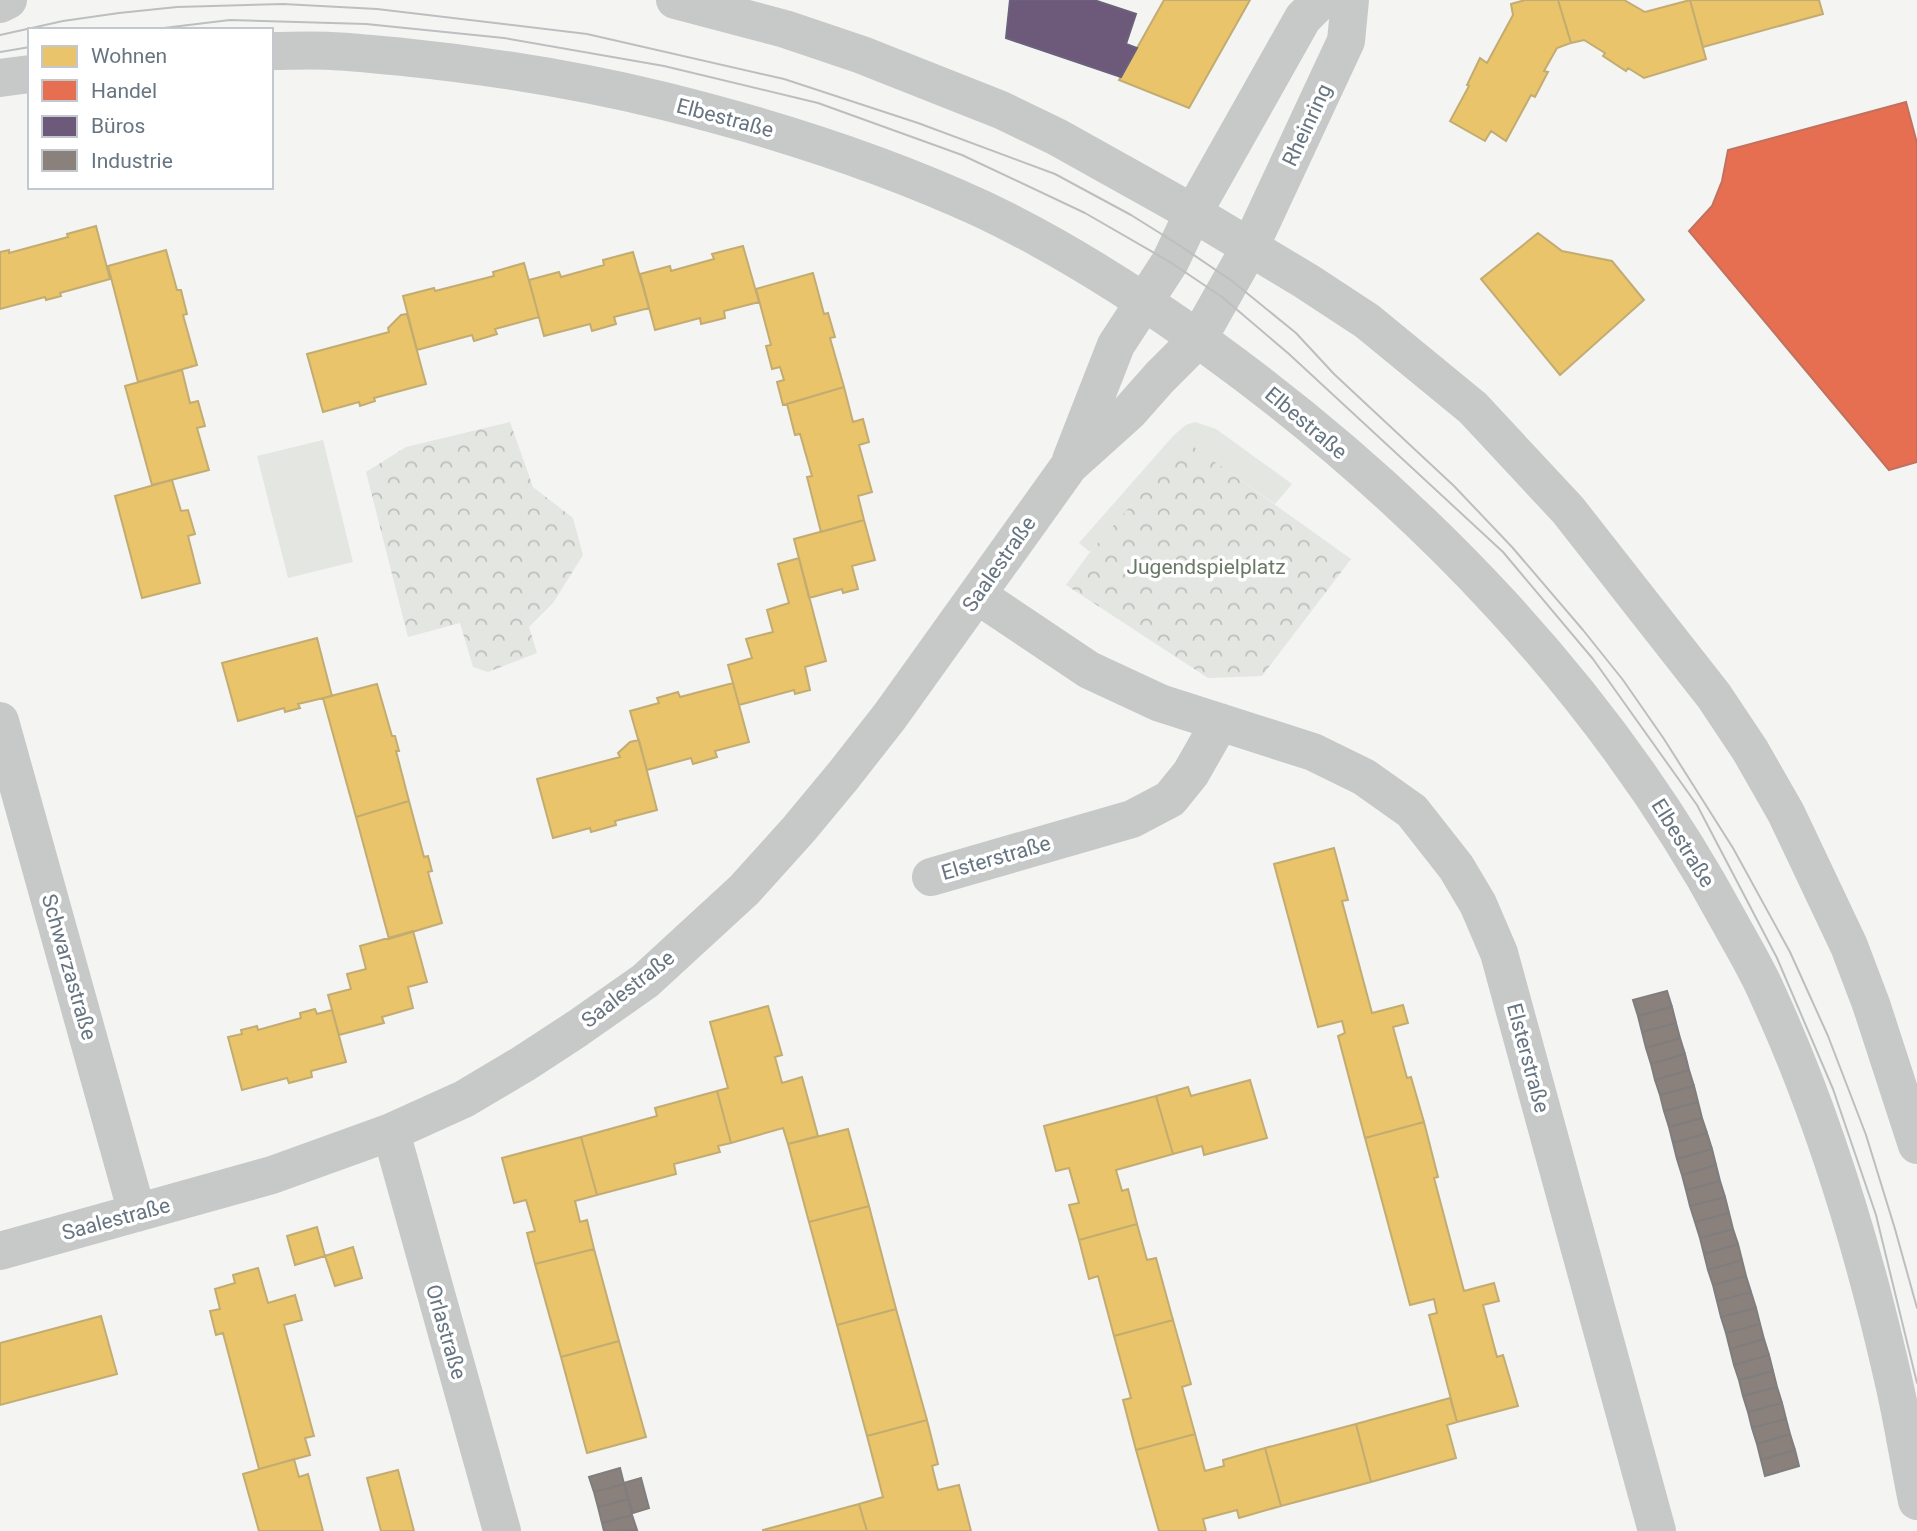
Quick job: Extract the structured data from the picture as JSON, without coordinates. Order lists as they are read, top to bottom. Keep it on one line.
{"streets":{"street":["Elbestraße","Rheinring","Saalestraße","Elsterstraße","Schwarzastraße","Orlastraße"]},"crossings":[["Elbestraße","Saalestraße"],["Saalestraße","Elsterstraße"],["Saalestraße","Schwarzastraße"],["Saalestraße","Orlastraße"]],"parks":["Jugendspielplatz"],"legend":["Wohnen","Handel","Büros","Industrie"]}
